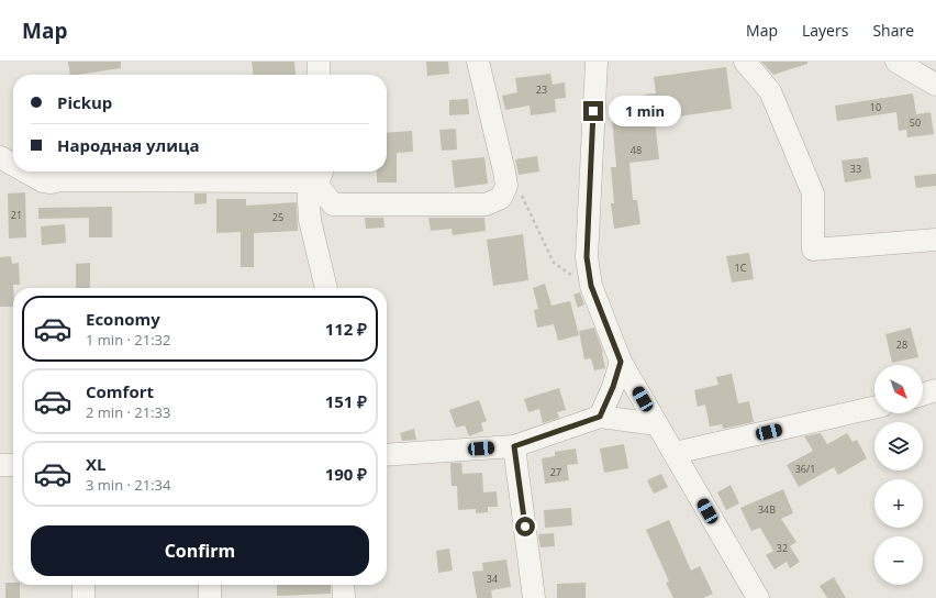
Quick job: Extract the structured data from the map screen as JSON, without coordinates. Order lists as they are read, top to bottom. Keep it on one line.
{"house_numbers":["23","10","50","48","33","21","25","1С","28","36/1","27","34В","32","34"],"north":"bottom right","page":{"header":"Map","nav":["Map","Layers","Share"],"banner":["Pickup","Народная улица"],"bubble":"1 min","list":[{"name":"Economy","note":"1 min · 21:32","value":"112 ₽"},{"name":"Comfort","note":"2 min · 21:33","value":"151 ₽"},{"name":"XL","note":"3 min · 21:34","value":"190 ₽"}],"map_buttons":["+","−"],"buttons":"Confirm"}}
